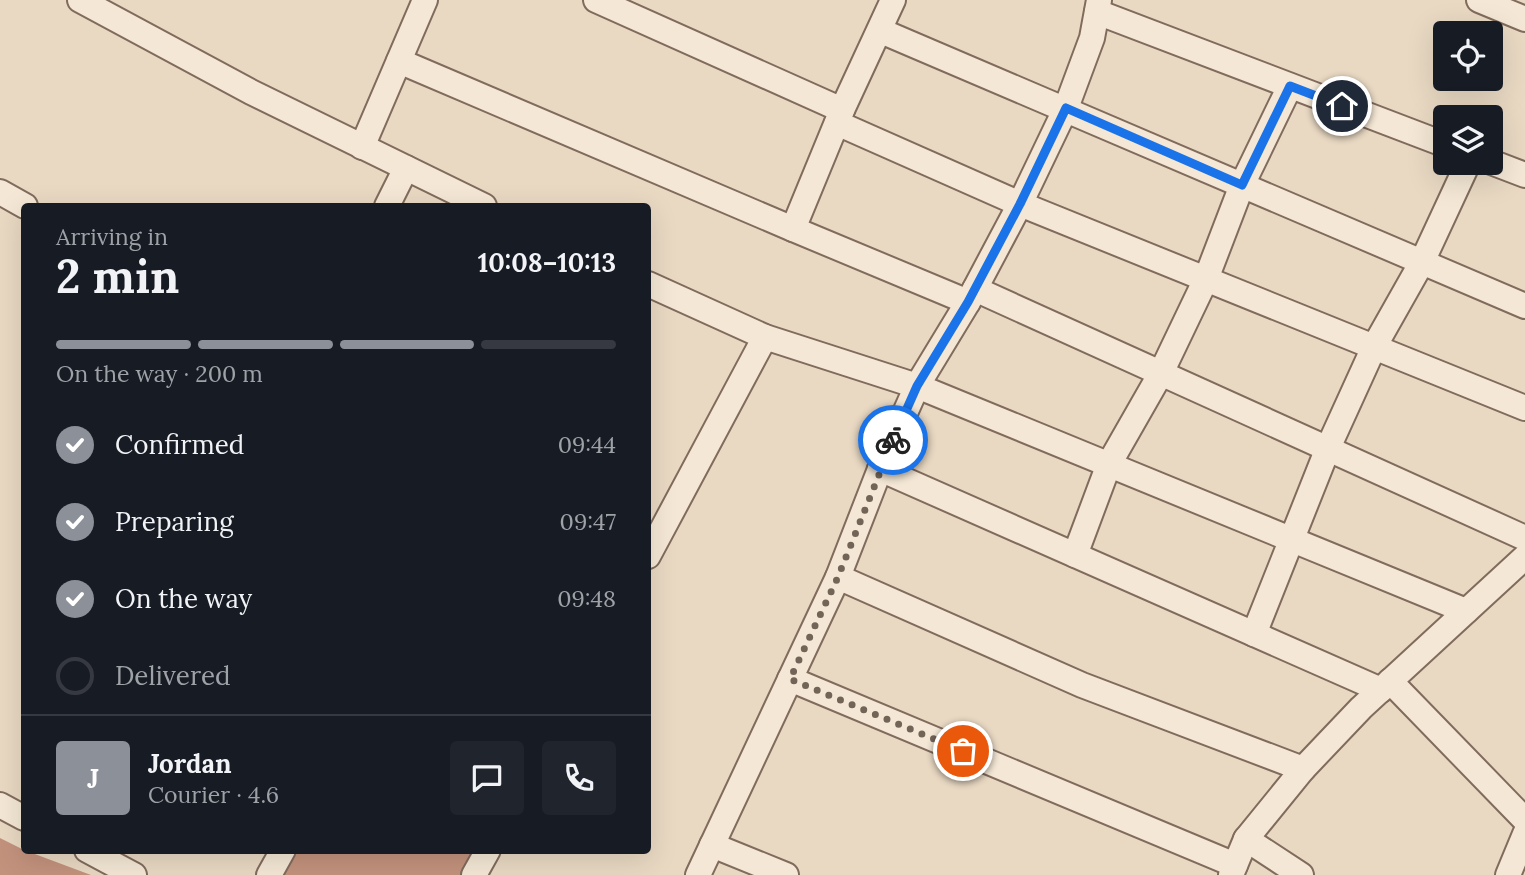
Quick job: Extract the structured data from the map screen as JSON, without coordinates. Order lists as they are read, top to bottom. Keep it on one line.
{"page":{"heading":["2 min","Arriving in","10:08–10:13"],"panel":["Jordan","Courier · 4.6"],"bar":"On the way · 200 m","list":[["Confirmed","09:44"],["Preparing","09:47"],["On the way","09:48"],"Delivered"],"round":"J"}}
